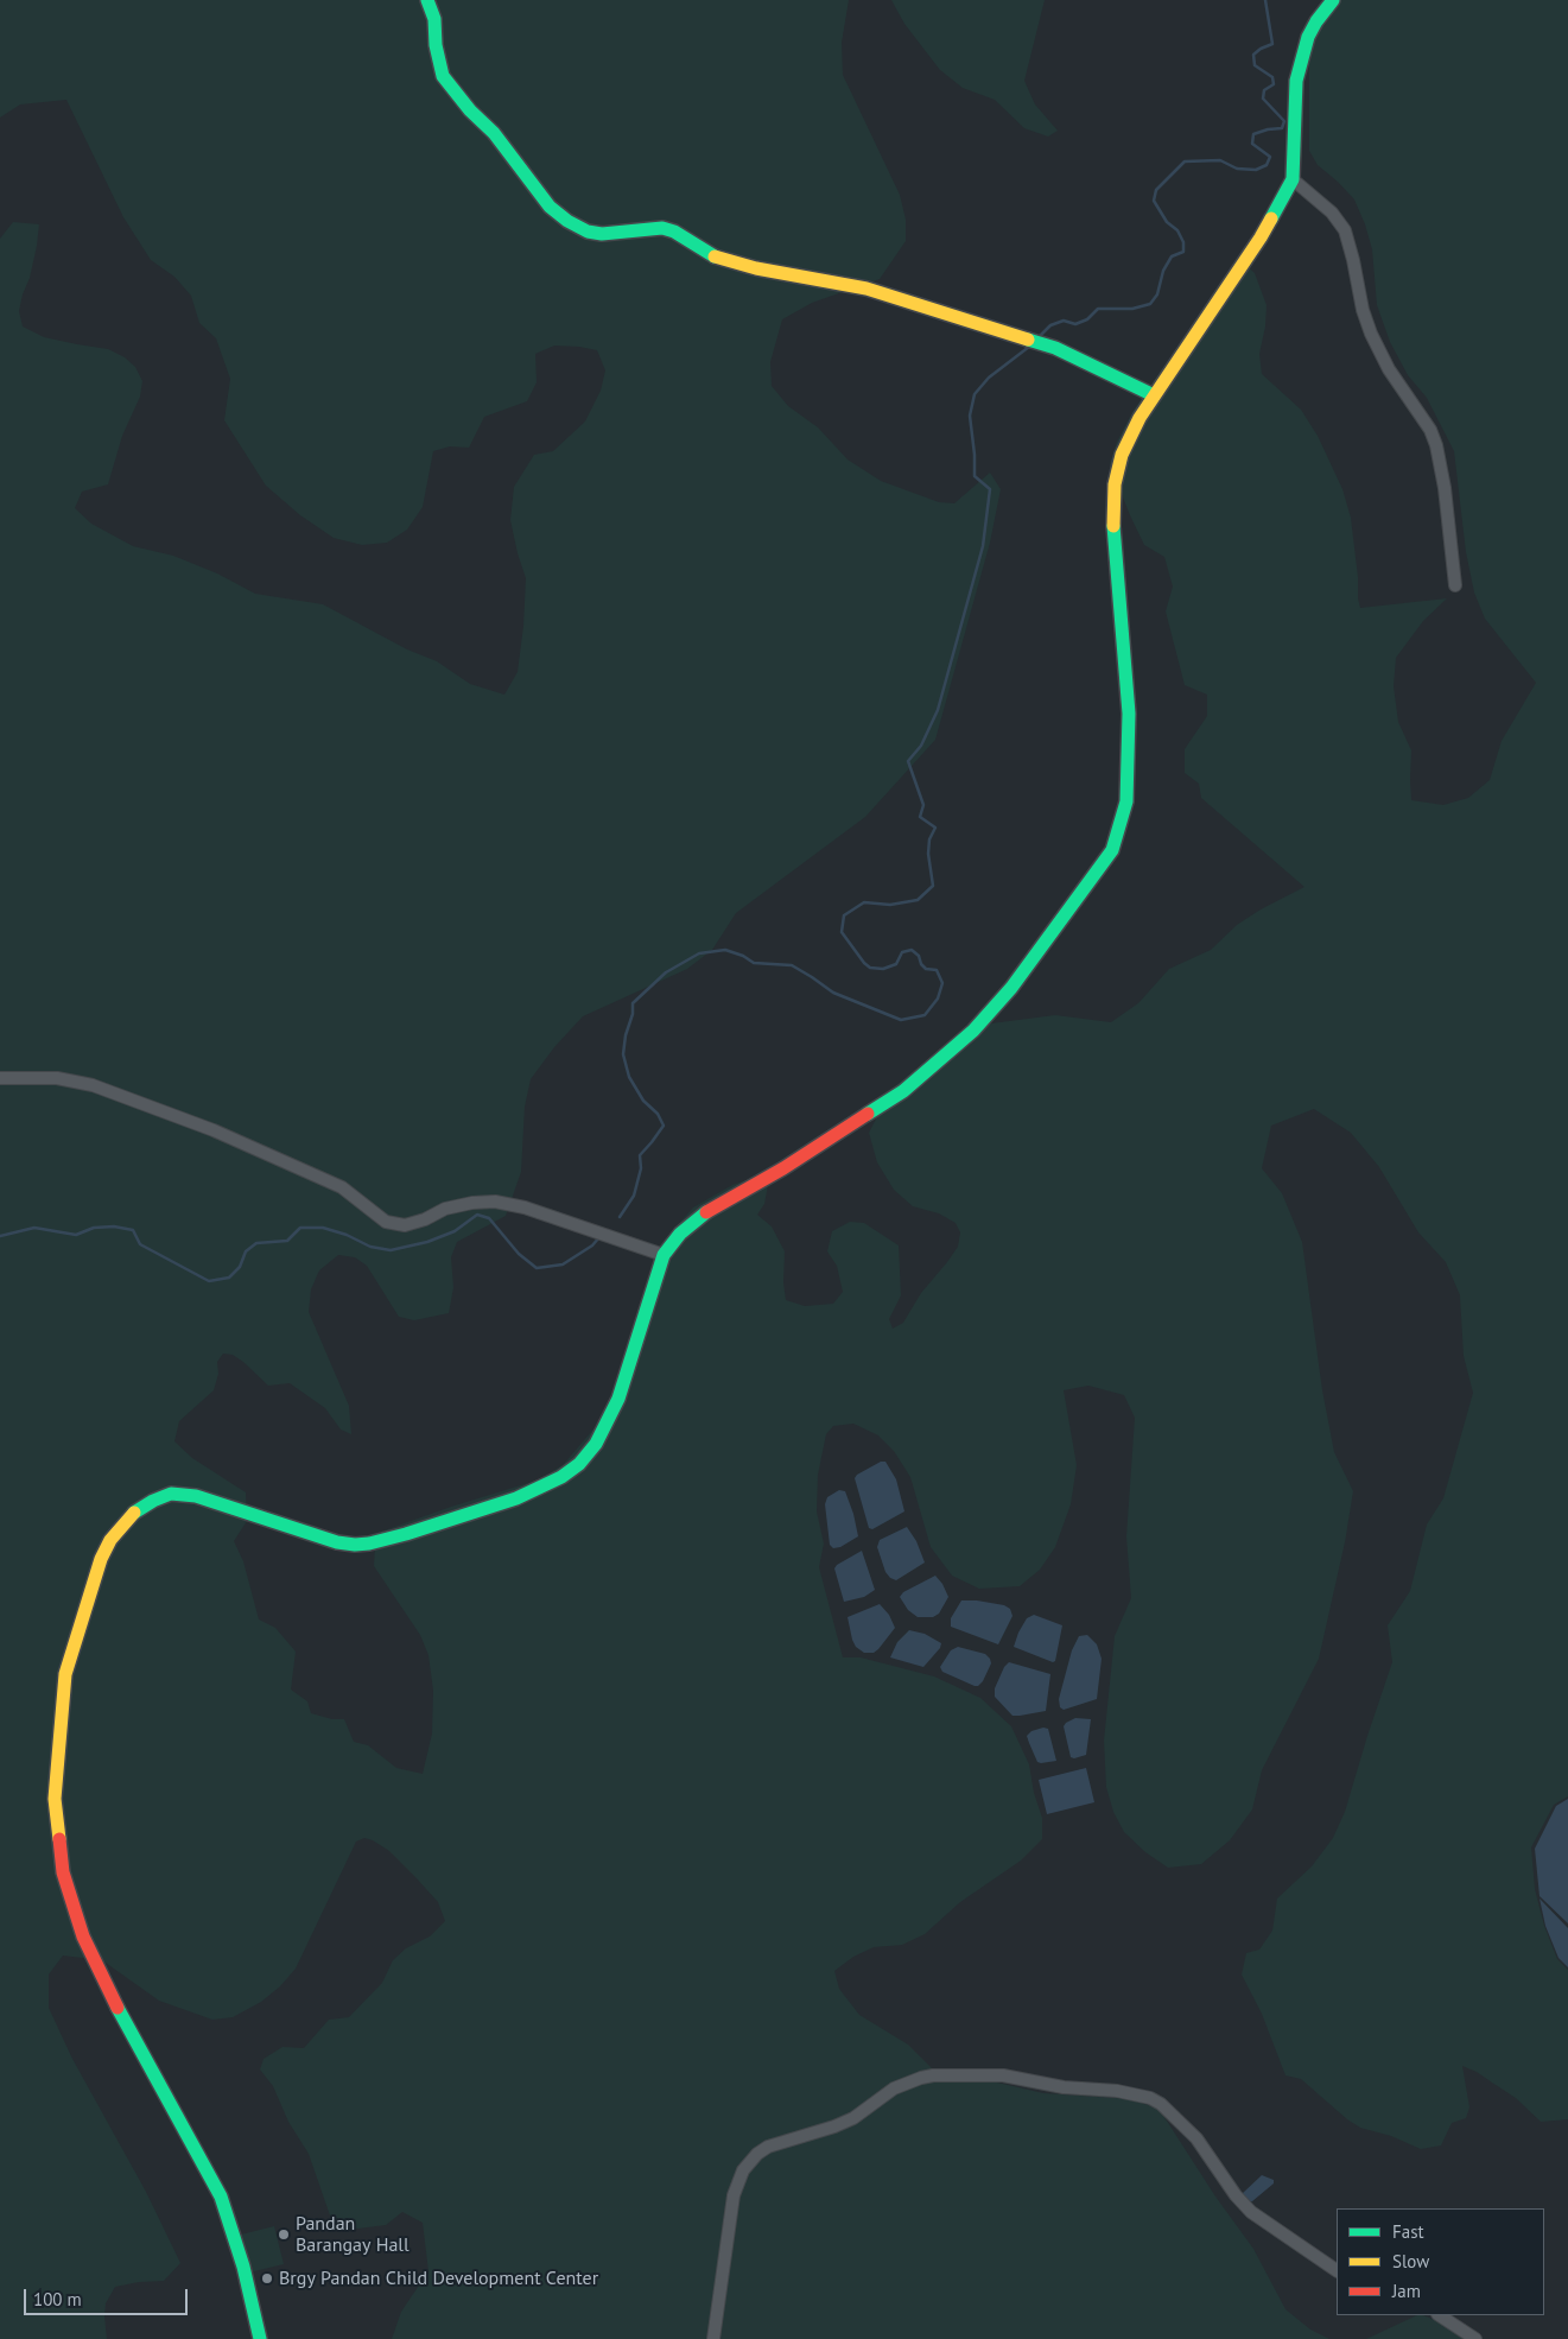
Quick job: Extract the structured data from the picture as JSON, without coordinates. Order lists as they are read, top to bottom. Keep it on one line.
{"places":["Pandan Barangay Hall","Brgy Pandan Child Development Center"],"legend":["Fast","Slow","Jam"],"scale_bar":"100 m"}
